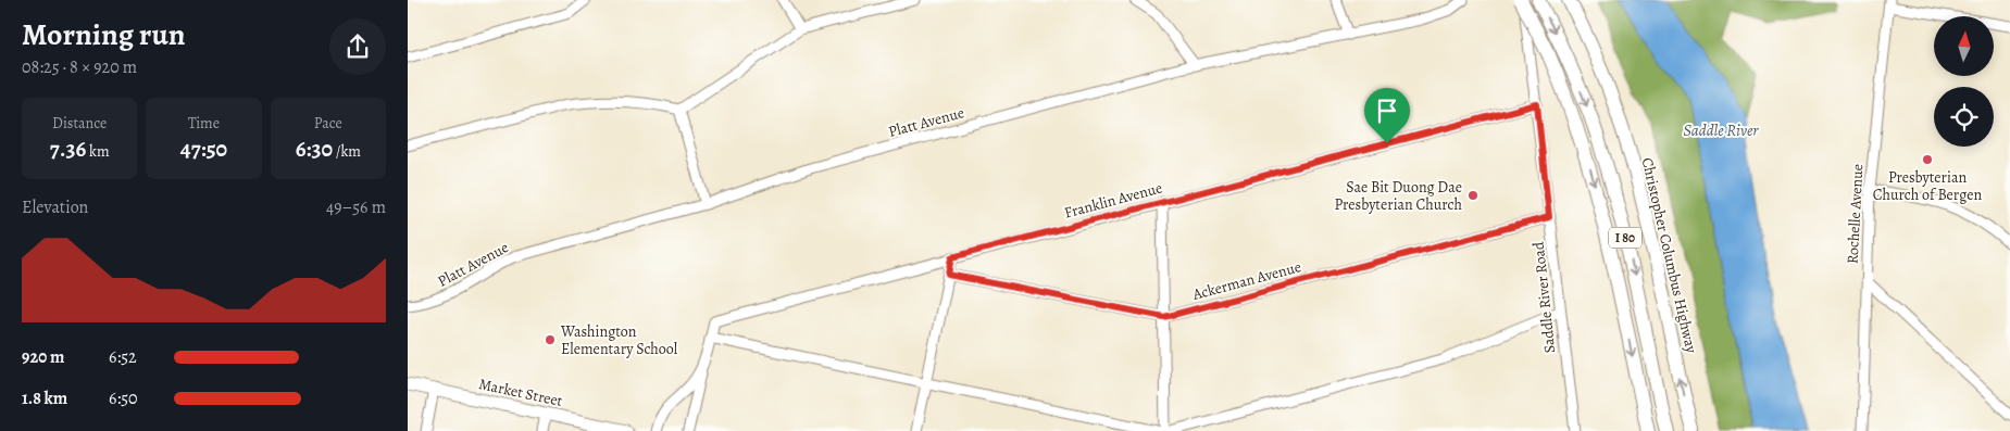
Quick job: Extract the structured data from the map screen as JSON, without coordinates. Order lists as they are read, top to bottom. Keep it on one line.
{"streets":{"highway":["I 80","Christopher Columbus Highway"],"main road":["Market Street"],"street":["Platt Avenue","Franklin Avenue","Rochelle Avenue","Ackerman Avenue","Saddle River Road"]},"crossings":[["Franklin Avenue","Saddle River Road"],["I 80","Saddle River Road"],["Ackerman Avenue","Saddle River Road"]],"water":["Saddle River"],"places":["Presbyterian Church of Bergen","Sae Bit Duong Dae Presbyterian Church","Washington Elementary School"],"north":"top","page":{"heading":["Morning run","08:25 · 8 × 920 m"],"stats":[["Distance","7.36 km"],["Time","47:50"],["Pace","6:30 /km"]],"chart":["Elevation","49–56 m"],"list":[{"name":"920 m","note":"6:52"},{"name":"1.8 km","note":"6:50"}]}}
